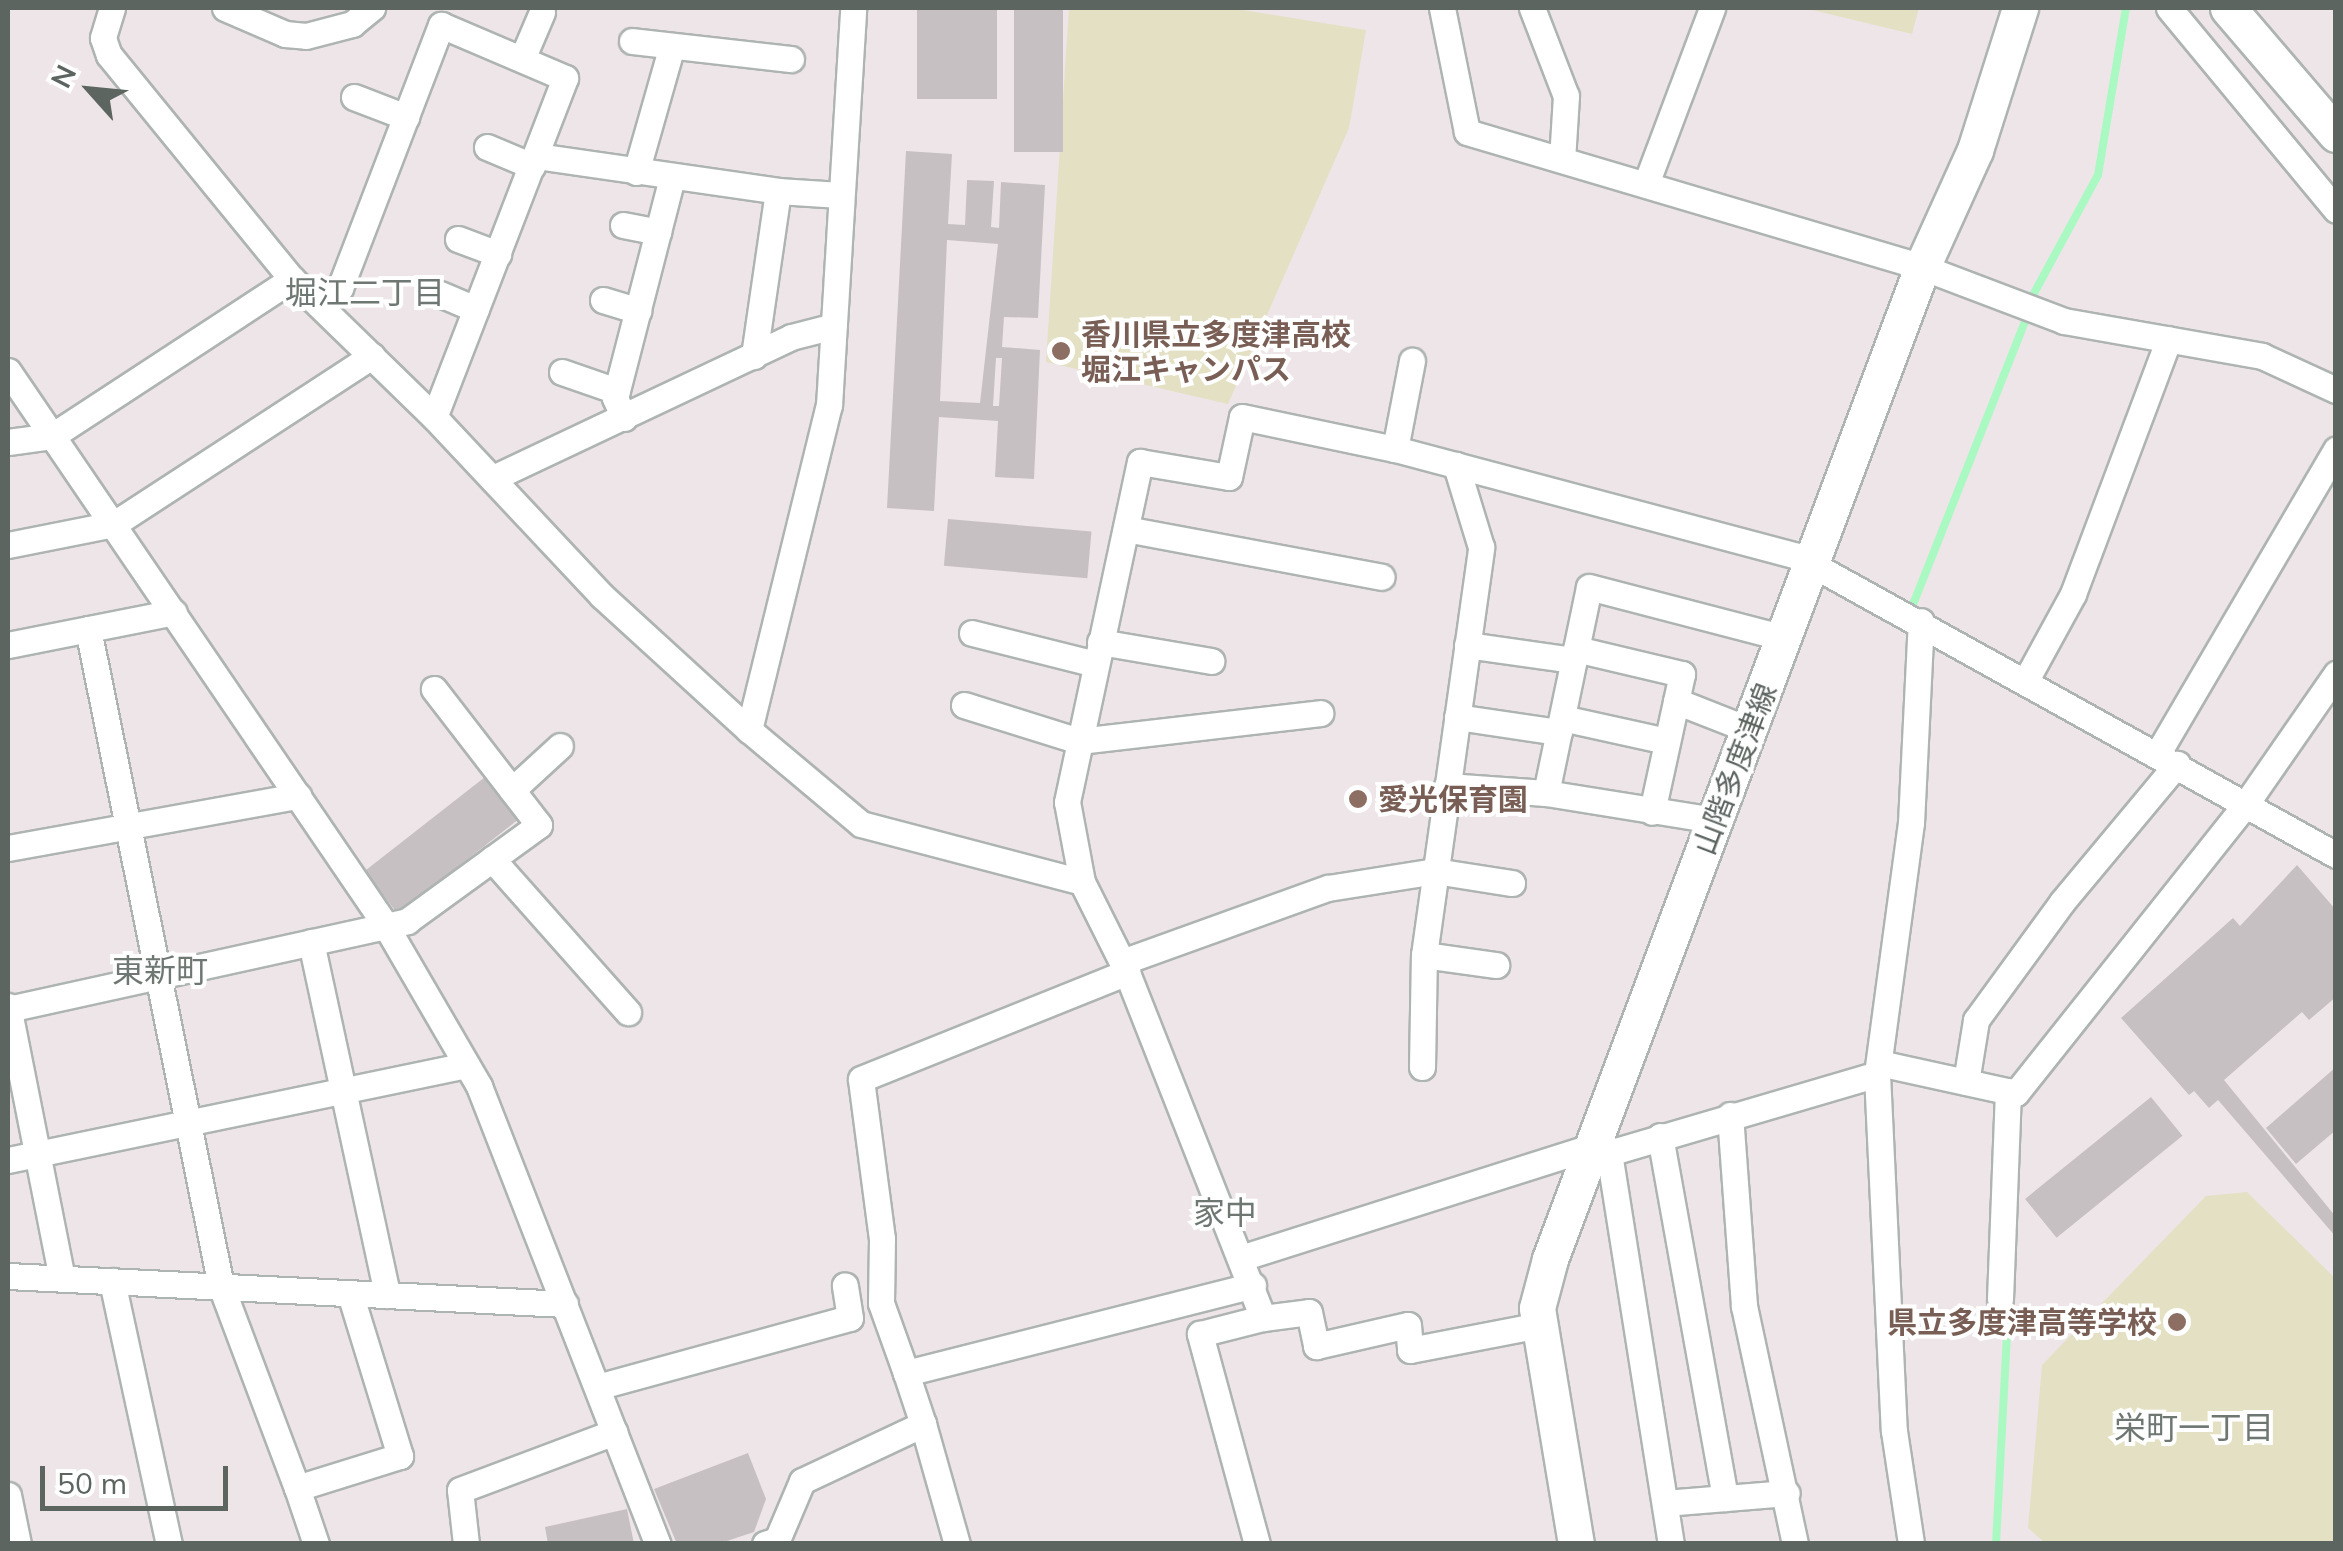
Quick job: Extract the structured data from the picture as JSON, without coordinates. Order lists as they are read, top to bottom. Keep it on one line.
{"streets":{"main road":["山階多度津線"]},"districts":["堀江二丁目","東新町","家中","栄町一丁目"],"places":["香川県立多度津高校 堀江キャンパス","愛光保育園","県立多度津高等学校"],"scale_bar":"50 m","north":"top left"}
